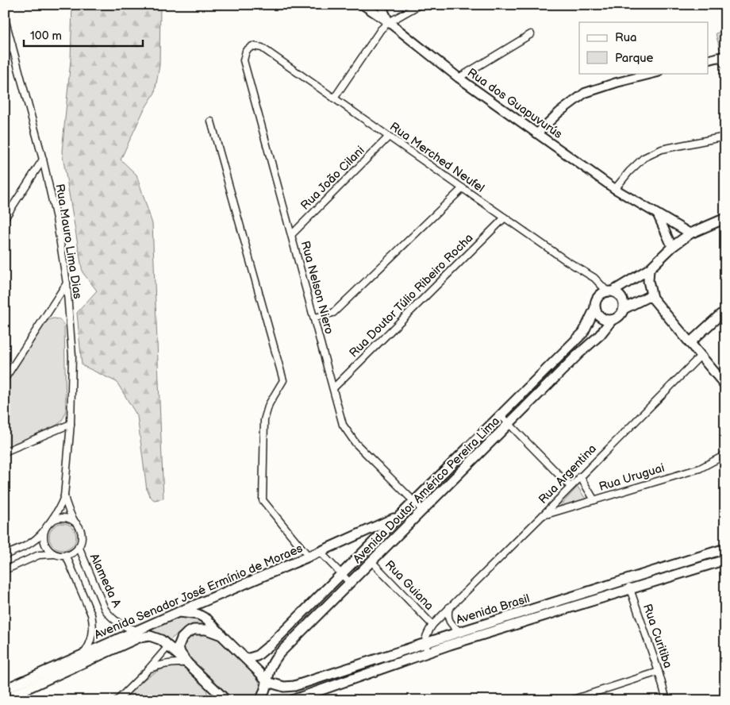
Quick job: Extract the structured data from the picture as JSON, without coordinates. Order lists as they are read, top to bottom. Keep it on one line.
{"streets":{"main road":["Avenida Doutor Américo Pereira Lima","Avenida Senador José Ermínio de Moraes","Avenida Brasil"],"street":["Rua dos Guapuvurús","Rua Merched Neufel","Rua João Cilani","Rua Mauro Lima Dias","Rua Nelson Niero","Rua Doutor Túlio Ribeiro Rocha","Rua Argentina","Rua Uruguai","Alameda A","Rua Guiana","Rua Curitiba"]},"crossings":[["Rua Merched Neufel","Rua João Cilani"],["Rua Merched Neufel","Rua Nelson Niero"],["Rua Merched Neufel","Rua Doutor Túlio Ribeiro Rocha"],["Rua Merched Neufel","Avenida Doutor Américo Pereira Lima"],["Rua João Cilani","Rua Nelson Niero"],["Rua Nelson Niero","Rua Doutor Túlio Ribeiro Rocha"],["Rua Nelson Niero","Avenida Doutor Américo Pereira Lima"],["Rua Argentina","Rua Uruguai"],["Rua Argentina","Rua Guiana"],["Rua Argentina","Avenida Brasil"],["Avenida Doutor Américo Pereira Lima","Rua Guiana"],["Avenida Doutor Américo Pereira Lima","Avenida Senador José Ermínio de Moraes"],["Avenida Doutor Américo Pereira Lima","Avenida Brasil"],["Alameda A","Avenida Senador José Ermínio de Moraes"],["Avenida Brasil","Rua Curitiba"]],"legend":["Rua","Parque"],"scale_bar":"100 m"}
